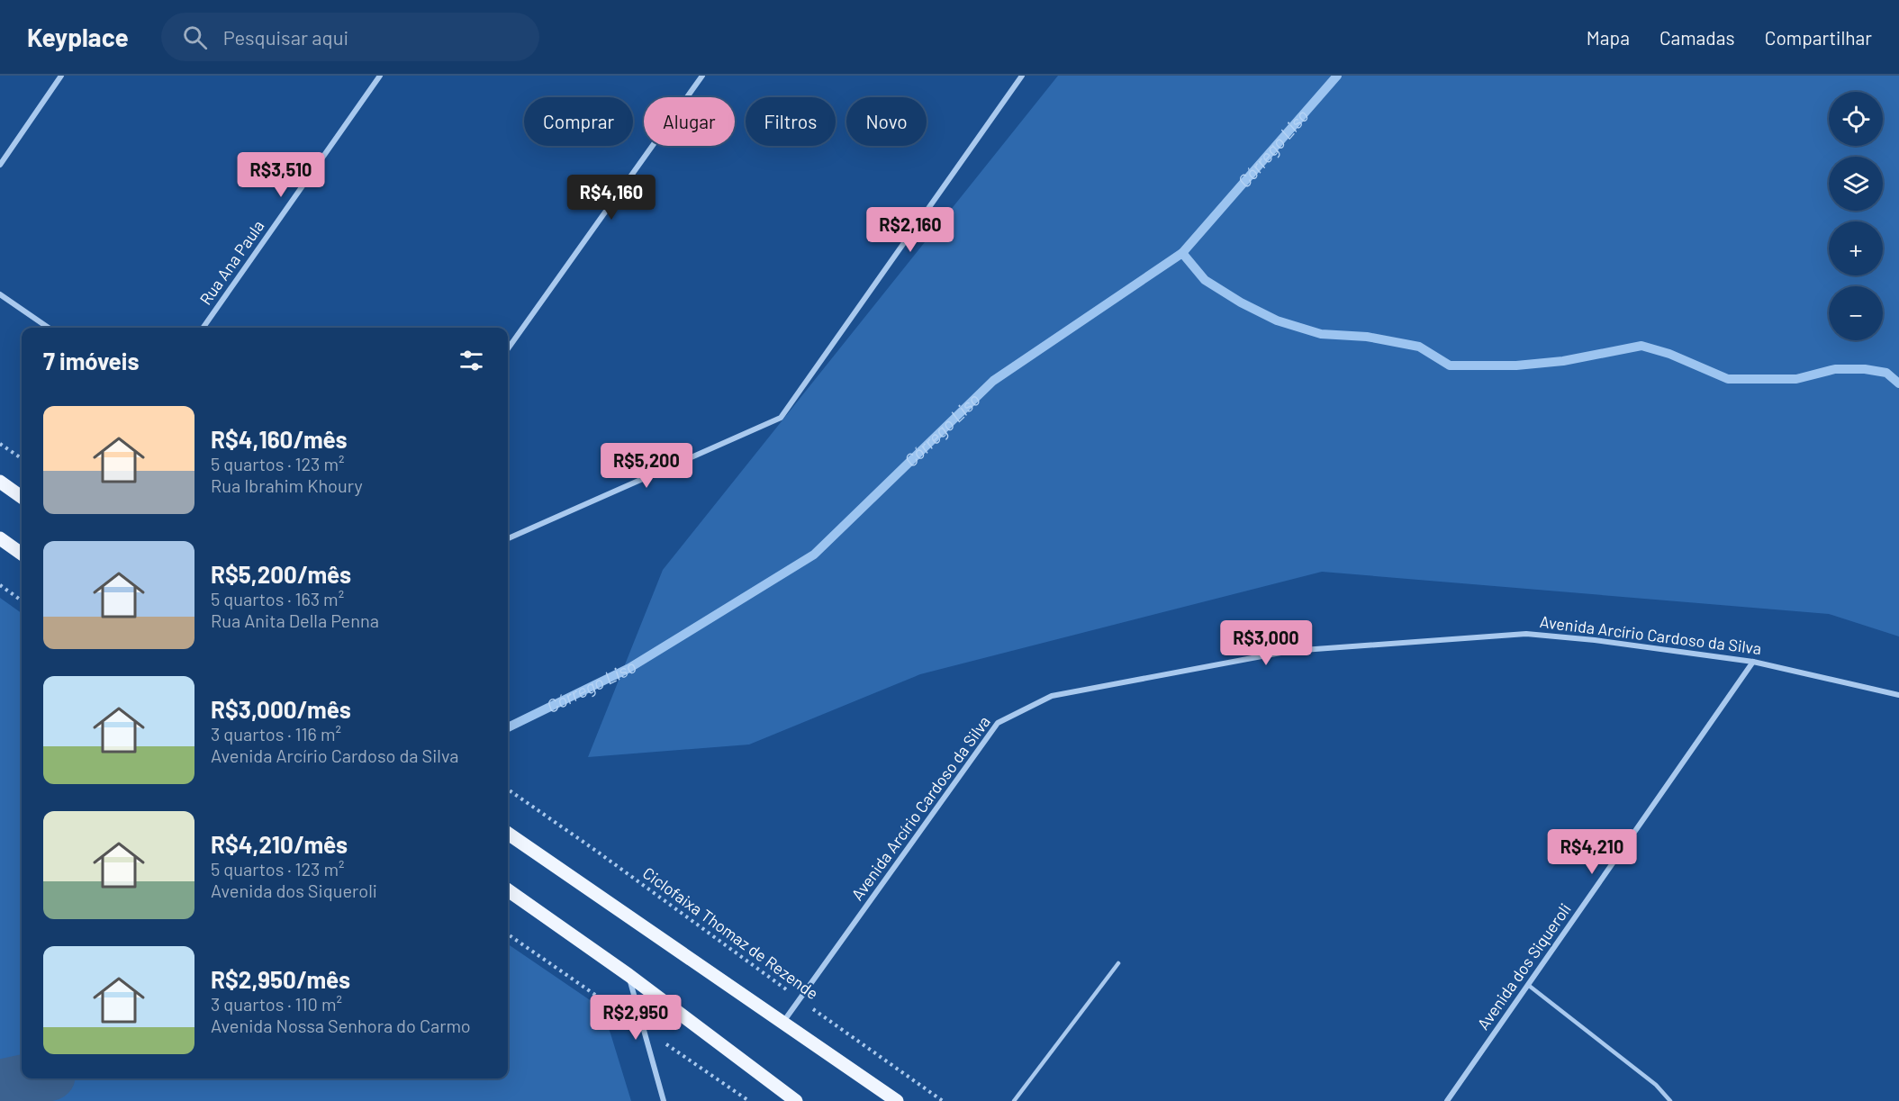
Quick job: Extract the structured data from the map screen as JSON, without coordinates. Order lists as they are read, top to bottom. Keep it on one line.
{"streets":{"street":["Rua Ana Paula","Avenida Arcírio Cardoso da Silva","Avenida dos Siqueroli"],"path":["Ciclofaixa Thomaz de Rezende"]},"crossings":[["Avenida Arcírio Cardoso da Silva","Ciclofaixa Thomaz de Rezende"],["Avenida Arcírio Cardoso da Silva","Avenida dos Siqueroli"]],"water":["Córrego Liso"],"page":{"header":"Keyplace","search":"Pesquisar aqui","nav":["Mapa","Camadas","Compartilhar"],"map_buttons":["+","−"],"chip":["Comprar","Alugar","Filtros","Novo"],"price":["R$3,510","R$4,160","R$2,160","R$5,200","R$3,000","R$4,210","R$2,950"],"heading":"7 imóveis","list":[{"name":"R$4,160/mês","note":"5 quartos · 123 m² · Rua Ibrahim Khoury"},{"name":"R$5,200/mês","note":"5 quartos · 163 m² · Rua Anita Della Penna"},{"name":"R$3,000/mês","note":"3 quartos · 116 m² · Avenida Arcírio Cardoso da Silva"},{"name":"R$4,210/mês","note":"5 quartos · 123 m² · Avenida dos Siqueroli"},{"name":"R$2,950/mês","note":"3 quartos · 110 m² · Avenida Nossa Senhora do Carmo"}]}}
